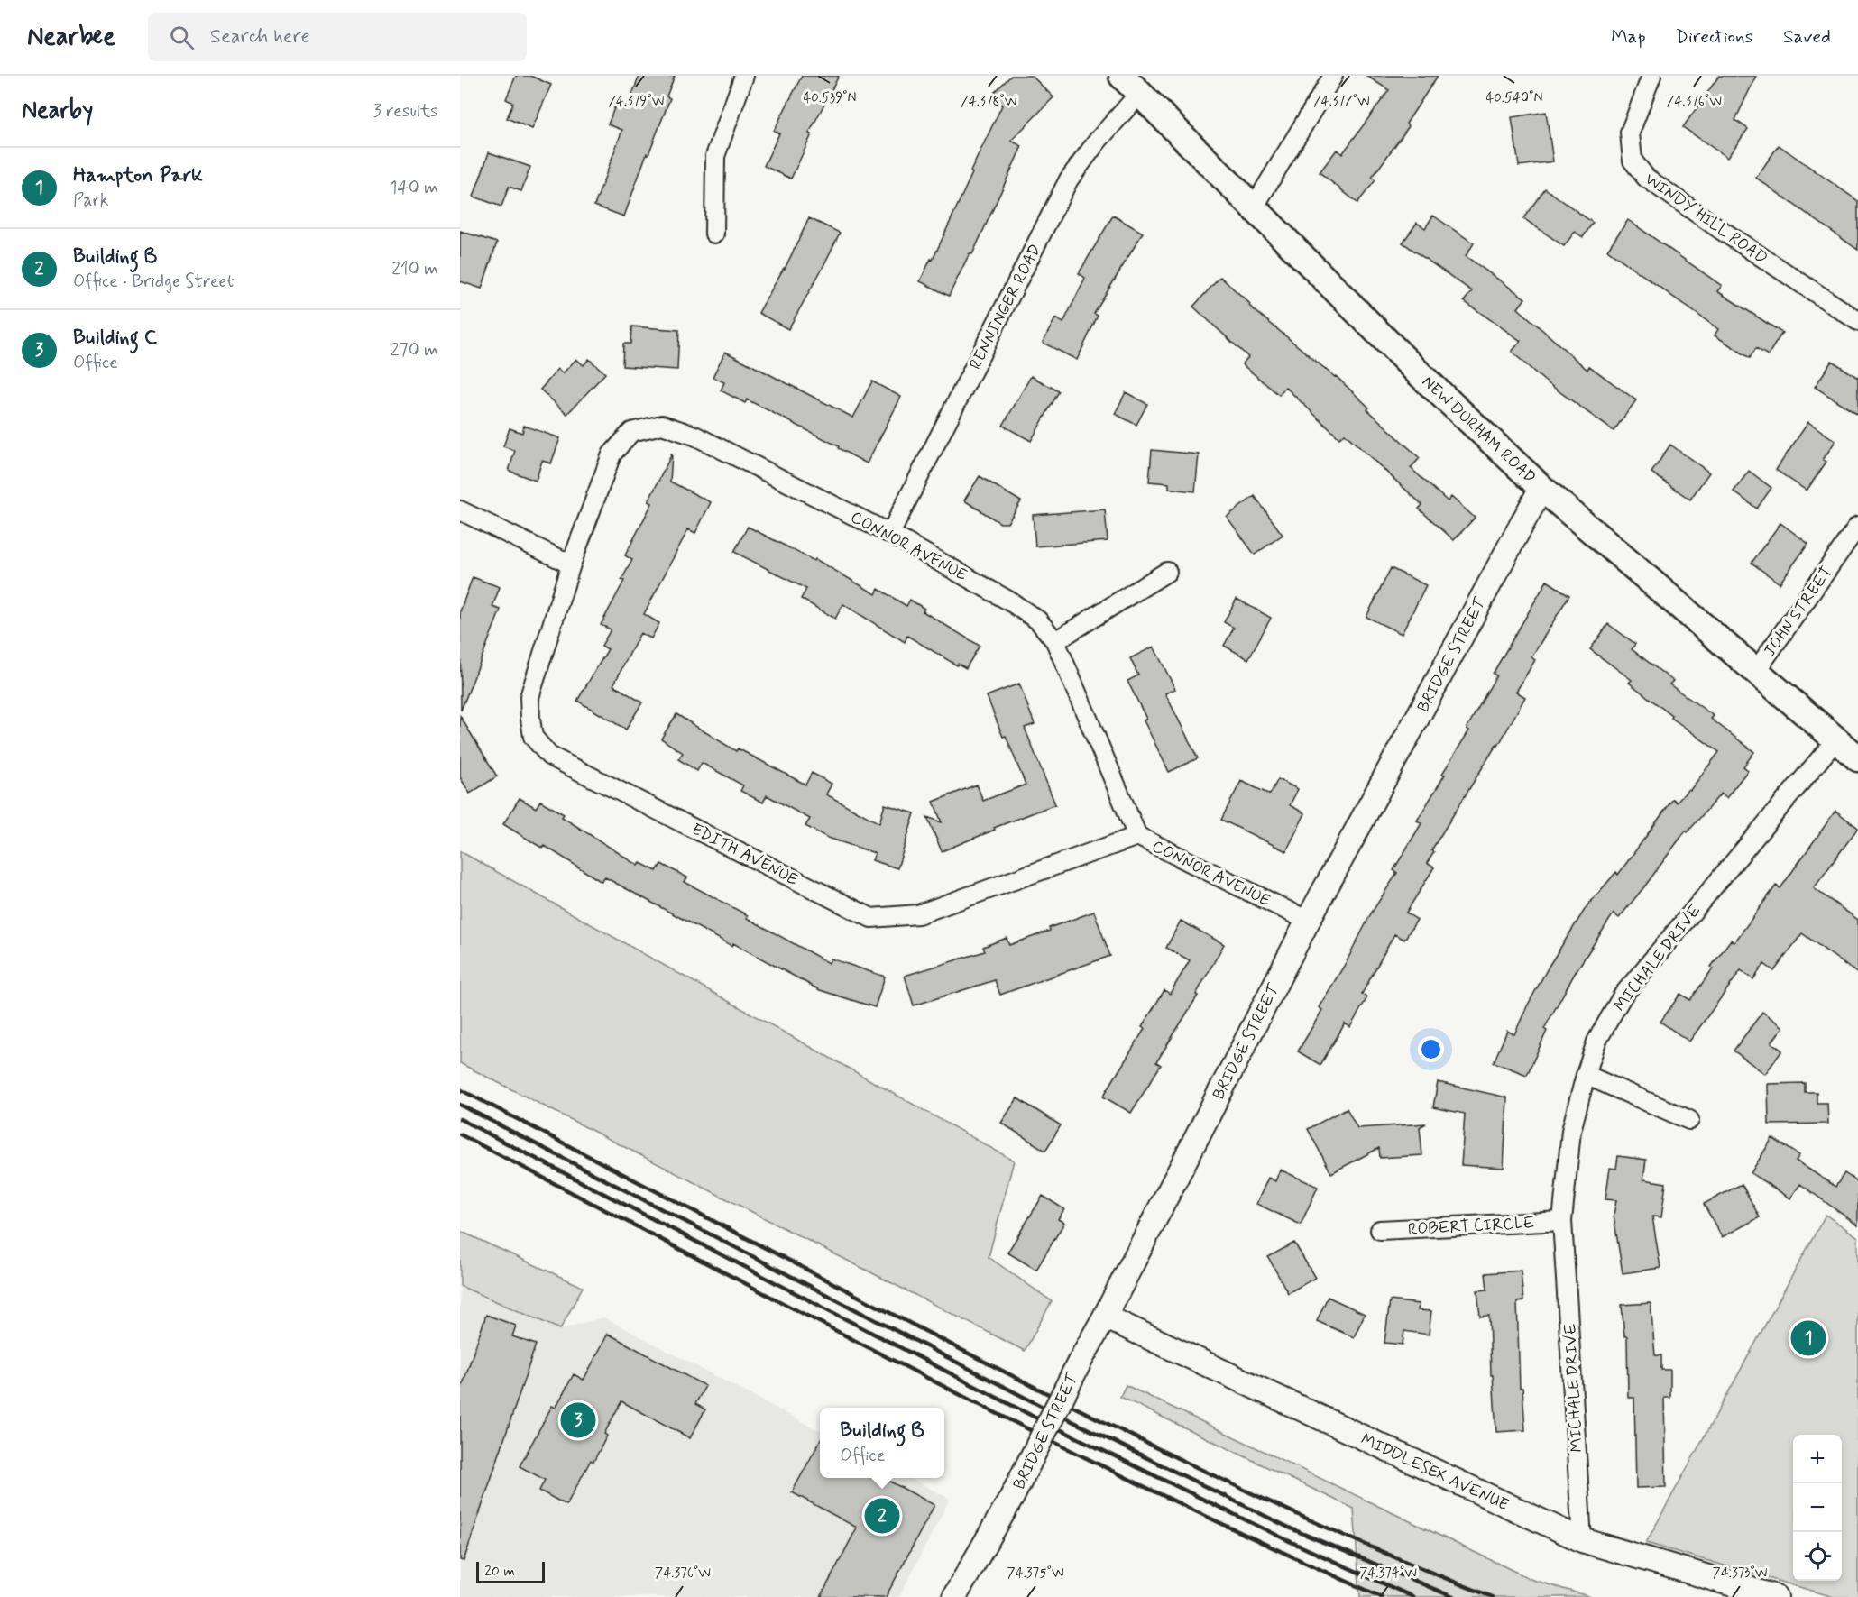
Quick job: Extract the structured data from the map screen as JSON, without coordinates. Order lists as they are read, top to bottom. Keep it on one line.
{"streets":{"main road":["NEW DURHAM ROAD"],"street":["WINDY HILL ROAD","RENNINGER ROAD","CONNOR AVENUE","JOHN STREET","BRIDGE STREET","EDITH AVENUE","MICHALE DRIVE","ROBERT CIRCLE","MIDDLESEX AVENUE"]},"crossings":[["RENNINGER ROAD","NEW DURHAM ROAD"],["RENNINGER ROAD","CONNOR AVENUE"],["NEW DURHAM ROAD","JOHN STREET"],["NEW DURHAM ROAD","BRIDGE STREET"],["NEW DURHAM ROAD","MICHALE DRIVE"],["CONNOR AVENUE","BRIDGE STREET"],["CONNOR AVENUE","EDITH AVENUE"],["BRIDGE STREET","MIDDLESEX AVENUE"],["MICHALE DRIVE","ROBERT CIRCLE"],["MICHALE DRIVE","MIDDLESEX AVENUE"]],"scale_bar":"20 m","page":{"header":"Nearbee","search":"Search here","nav":["Map","Directions","Saved"],"heading":["Nearby","3 results"],"list":[{"mark":"1","name":"Hampton Park","note":"Park","value":"140 m"},{"mark":"2","name":"Building B","note":"Office · Bridge Street","value":"210 m"},{"mark":"3","name":"Building C","note":"Office","value":"270 m"}],"pins":["1","3","2"],"popup":["Building B","Office"],"map_buttons":["+","−"],"scale":"20 m"},"coordinates":["40.539°N","40.540°N","74.379°W","74.378°W","74.377°W","74.376°W","74.375°W","74.374°W","74.373°W"]}
